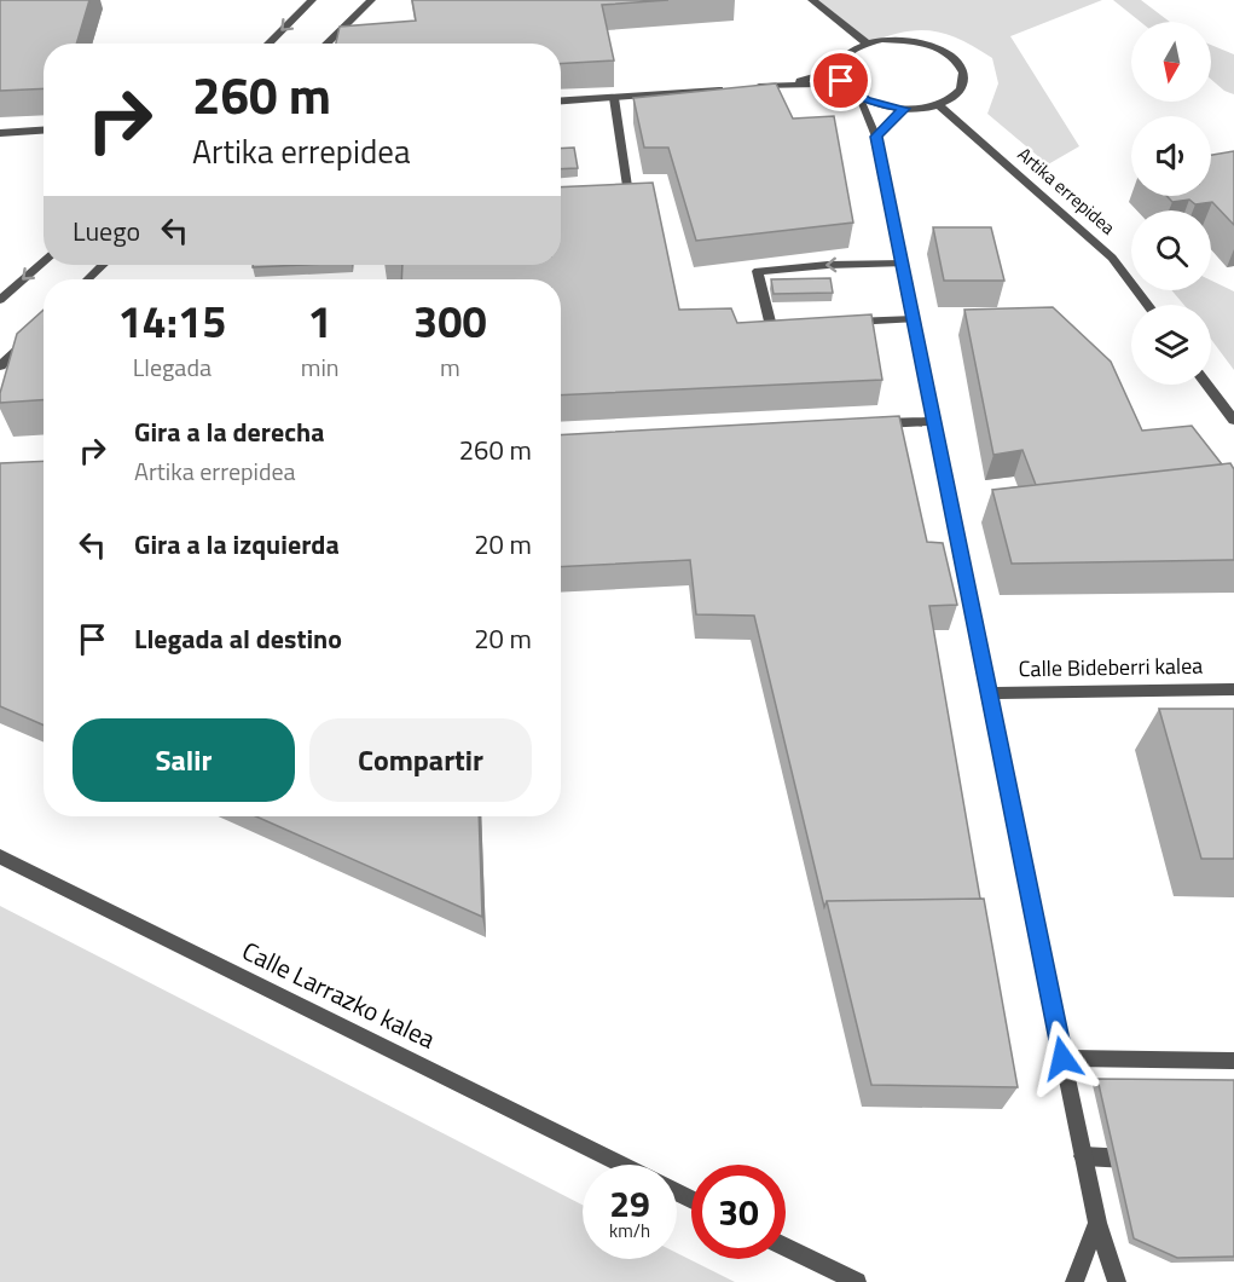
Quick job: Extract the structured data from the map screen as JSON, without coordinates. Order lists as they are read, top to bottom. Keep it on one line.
{"streets":{"street":["Artika errepidea","Calle Bideberri kalea","Calle Larrazko kalea"]},"north":"bottom","page":{"turn":["260 m","Artika errepidea"],"then":"Luego","eta":["14:15","Llegada","1","min","300","m"],"list":[{"name":"Gira a la derecha","note":"Artika errepidea","value":"260 m"},{"name":"Gira a la izquierda","value":"20 m"},{"name":"Llegada al destino","value":"20 m"}],"buttons":["Salir","Compartir"],"speed":"29 km/h","limit":"30"}}
